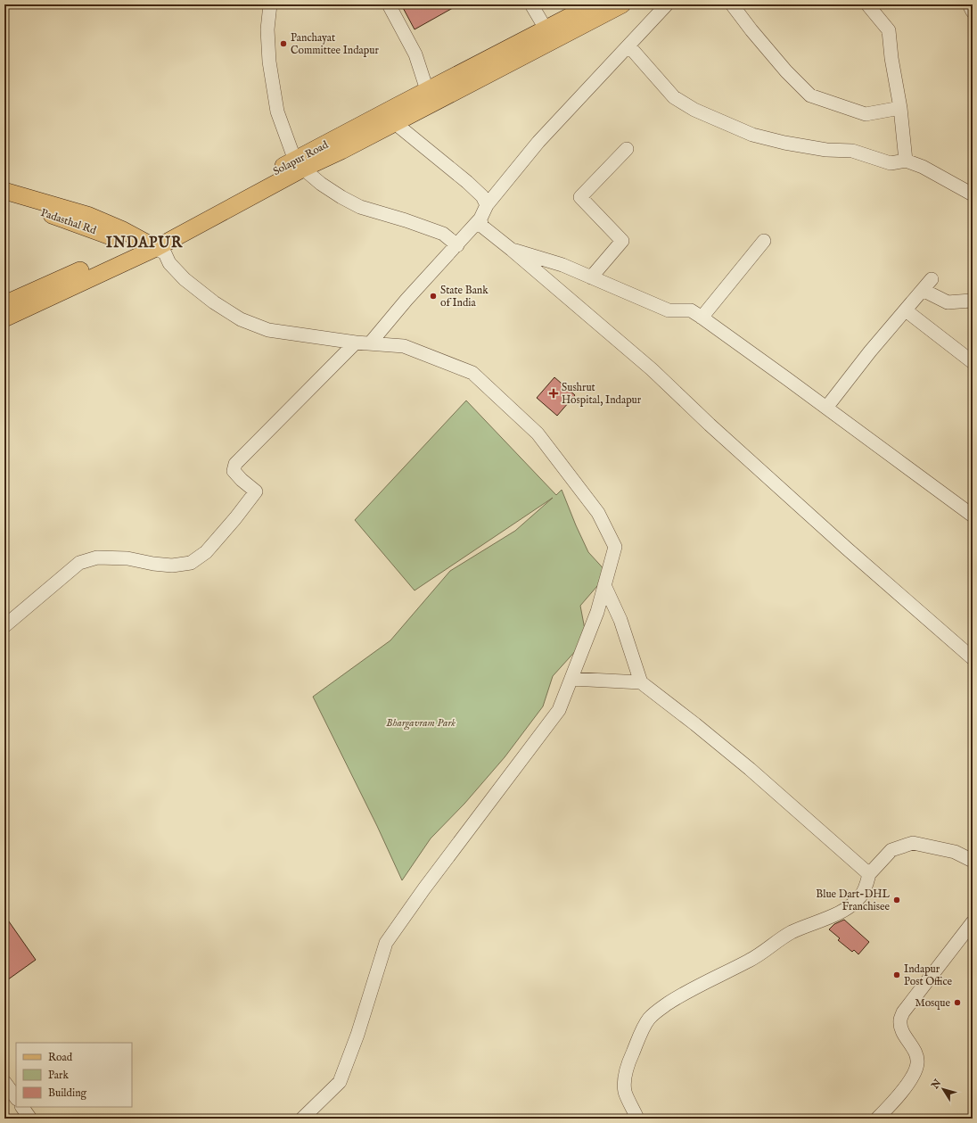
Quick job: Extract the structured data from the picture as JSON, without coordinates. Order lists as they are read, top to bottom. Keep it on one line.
{"streets":{"main road":["Solapur Road","Padasthal Rd"]},"crossings":[["Solapur Road","Padasthal Rd"]],"districts":["INDAPUR"],"parks":["Bhargavram Park"],"places":{"other":["Panchayat Committee Indapur","State Bank of India","Blue Dart-DHL Franchisee","Indapur Post Office","Mosque"],"health":["Sushrut Hospital, Indapur"]},"legend":["Road","Park","Building"],"north":"top left"}
